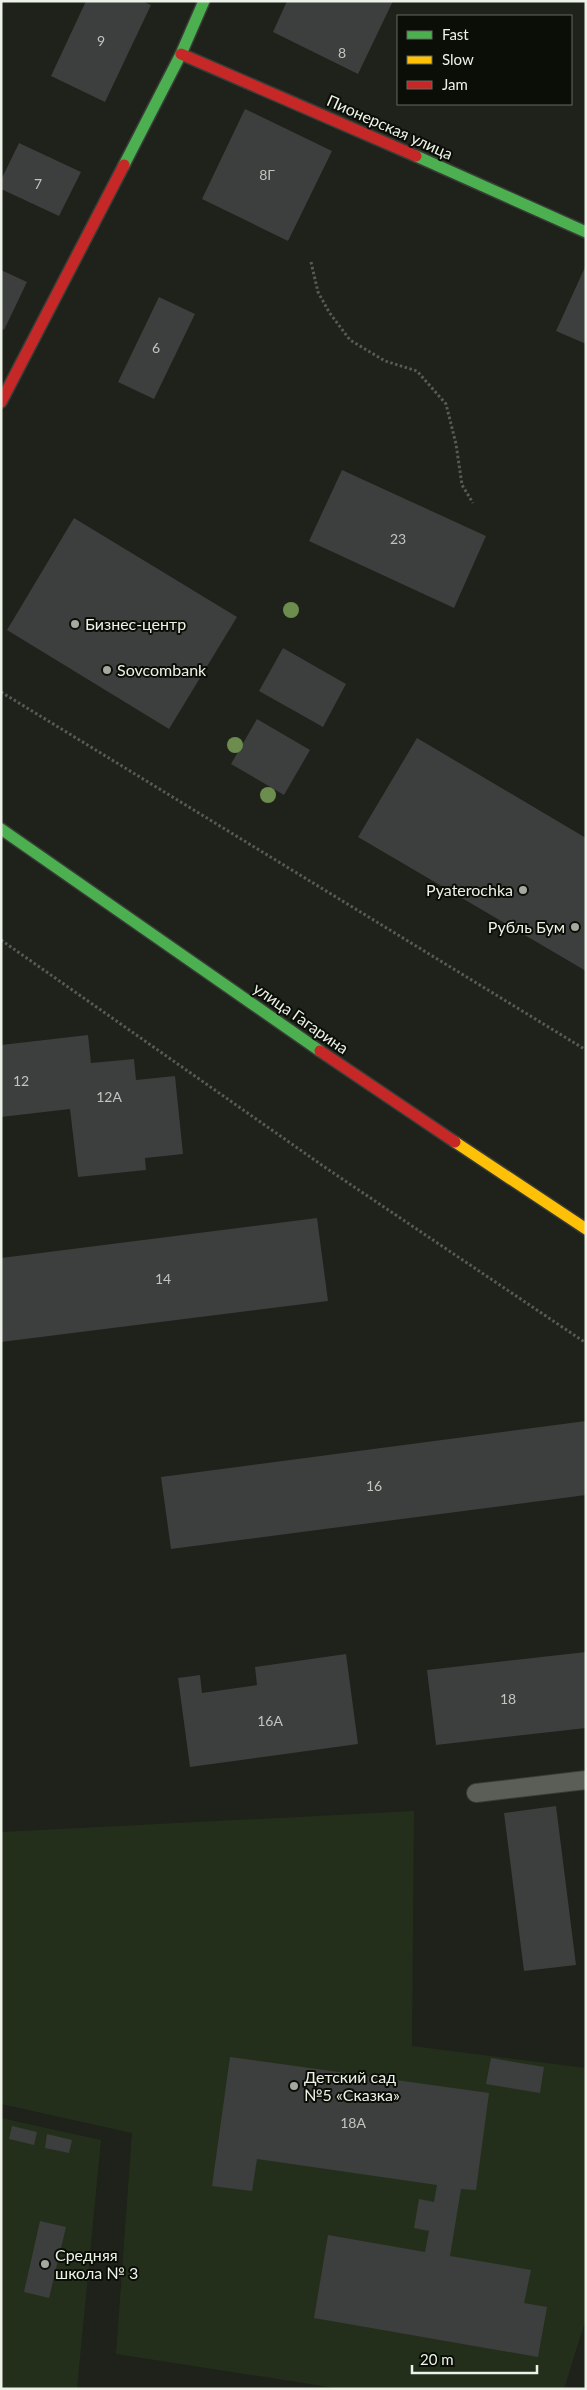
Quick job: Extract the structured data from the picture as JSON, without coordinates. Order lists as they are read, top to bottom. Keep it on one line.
{"streets":{"street":["Пионерская улица","улица Гагарина"]},"places":["Бизнес-центр","Sovcombank","Pyaterochka","Рубль Бум","Детский сад №5 «Сказка»","Средняя школа № 3"],"house_numbers":["9","8","8Г","7","6","23","12","12А","14","16","18","16А","18А"],"legend":["Fast","Slow","Jam"],"scale_bar":"20 m"}
